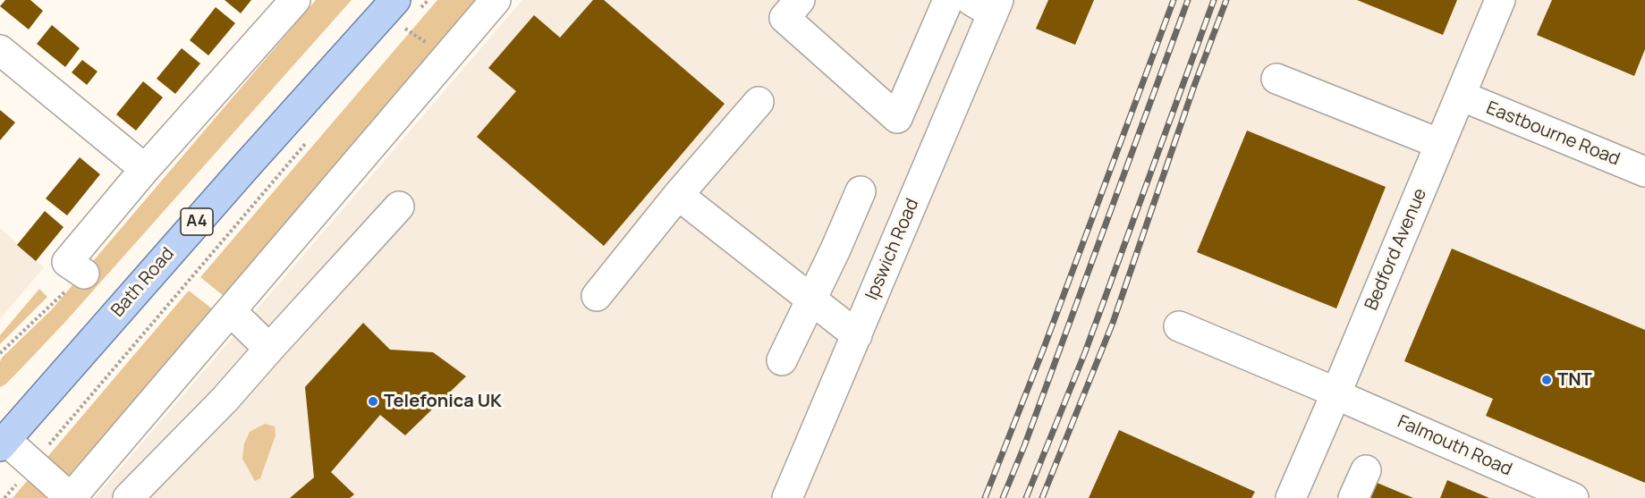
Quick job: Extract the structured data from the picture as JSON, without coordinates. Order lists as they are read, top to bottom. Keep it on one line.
{"streets":{"main road":["A4","Bath Road"],"street":["Eastbourne Road","Ipswich Road","Bedford Avenue","Falmouth Road"]},"crossings":[["Eastbourne Road","Bedford Avenue"],["Bedford Avenue","Falmouth Road"]],"places":["TNT","Telefonica UK"]}
